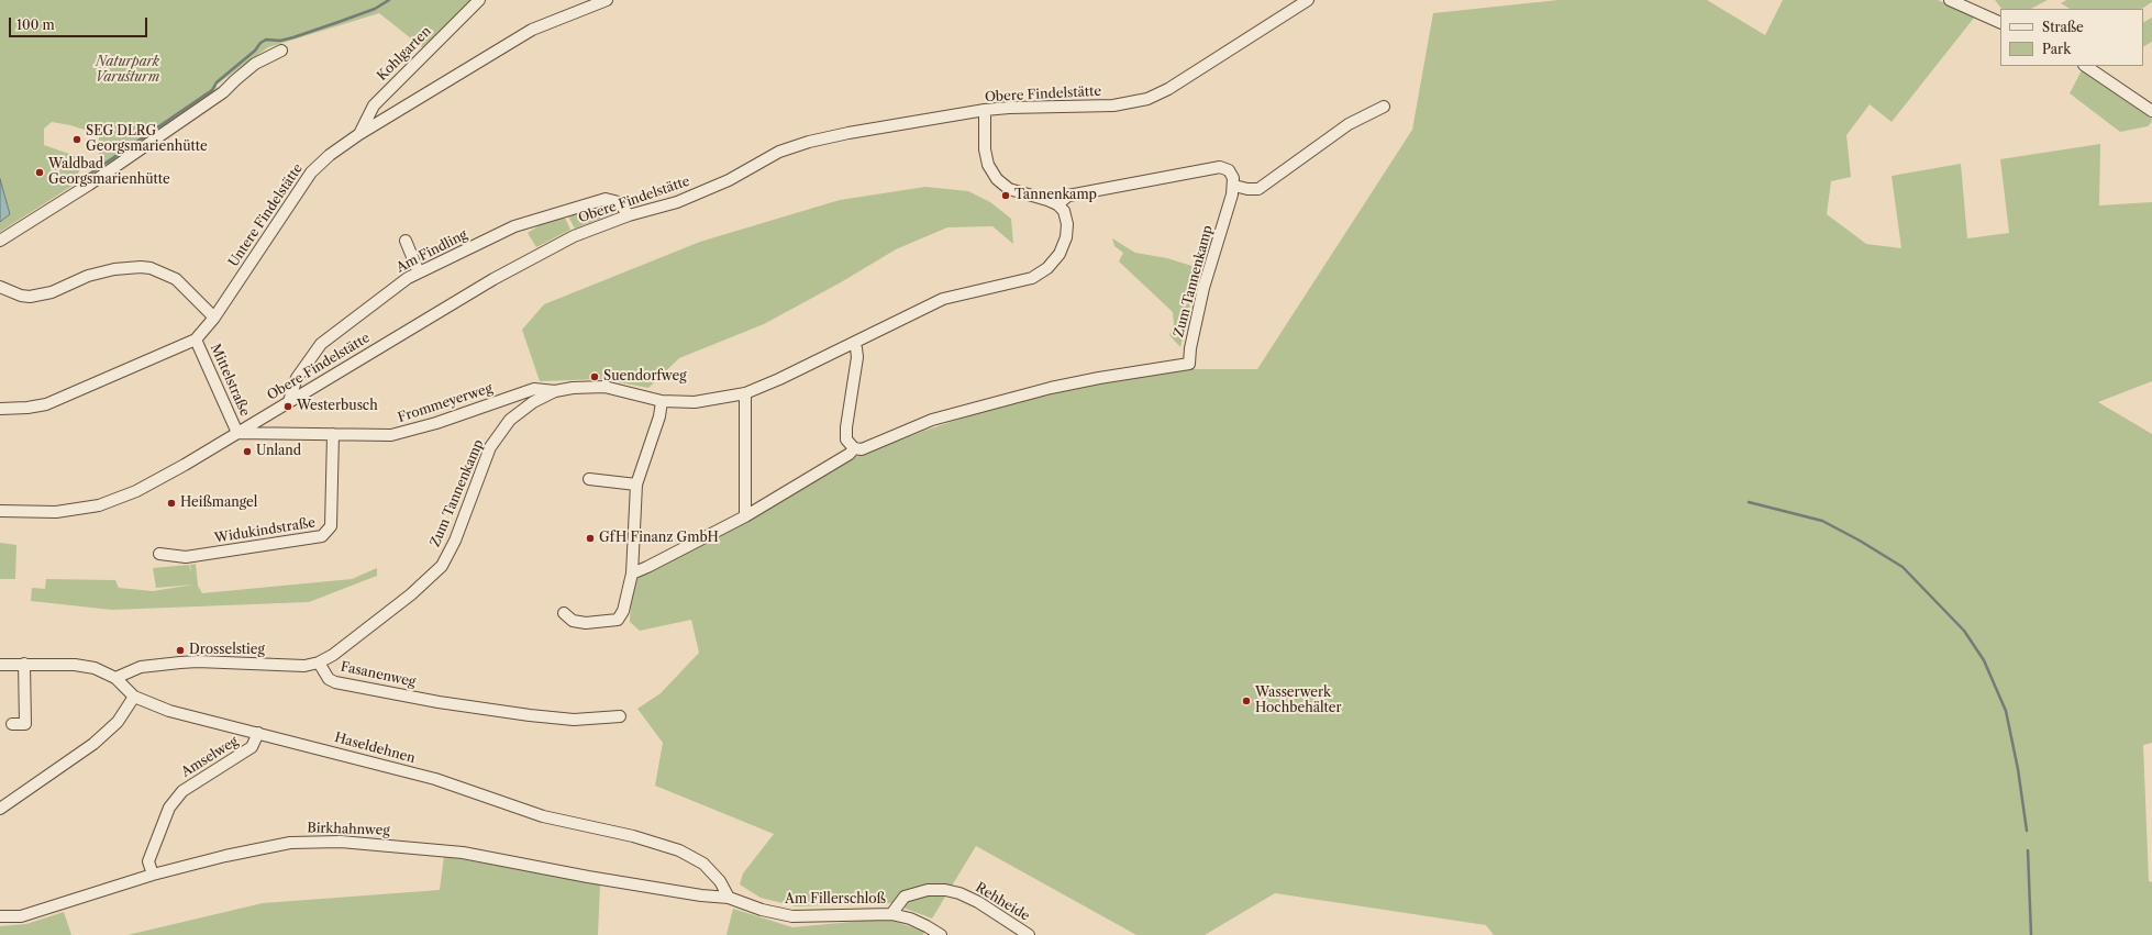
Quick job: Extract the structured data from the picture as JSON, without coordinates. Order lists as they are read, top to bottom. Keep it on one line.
{"streets":{"street":["Kohlgarten","Obere Findelstätte","Untere Findelstätte","Am Findling","Zum Tannenkamp","Mittelstraße","Frommeyerweg","Widukindstraße","Fasanenweg","Haseldehnen","Amselweg","Birkhahnweg","Am Fillerschloß","Rehheide"]},"crossings":[["Kohlgarten","Untere Findelstätte"],["Obere Findelstätte","Am Findling"],["Obere Findelstätte","Mittelstraße"],["Obere Findelstätte","Frommeyerweg"],["Untere Findelstätte","Mittelstraße"],["Zum Tannenkamp","Frommeyerweg"],["Zum Tannenkamp","Fasanenweg"],["Mittelstraße","Frommeyerweg"],["Frommeyerweg","Widukindstraße"],["Haseldehnen","Amselweg"],["Haseldehnen","Am Fillerschloß"],["Amselweg","Birkhahnweg"],["Birkhahnweg","Am Fillerschloß"],["Am Fillerschloß","Rehheide"]],"parks":["Naturpark Varusturm"],"places":["SEG DLRG Georgsmarienhütte","Waldbad Georgsmarienhütte","Tannenkamp","Suendorfweg","Westerbusch","Unland","Heißmangel","GfH Finanz GmbH","Drosselstieg","Wasserwerk Hochbehälter"],"legend":["Straße","Park"],"scale_bar":"100 m"}
